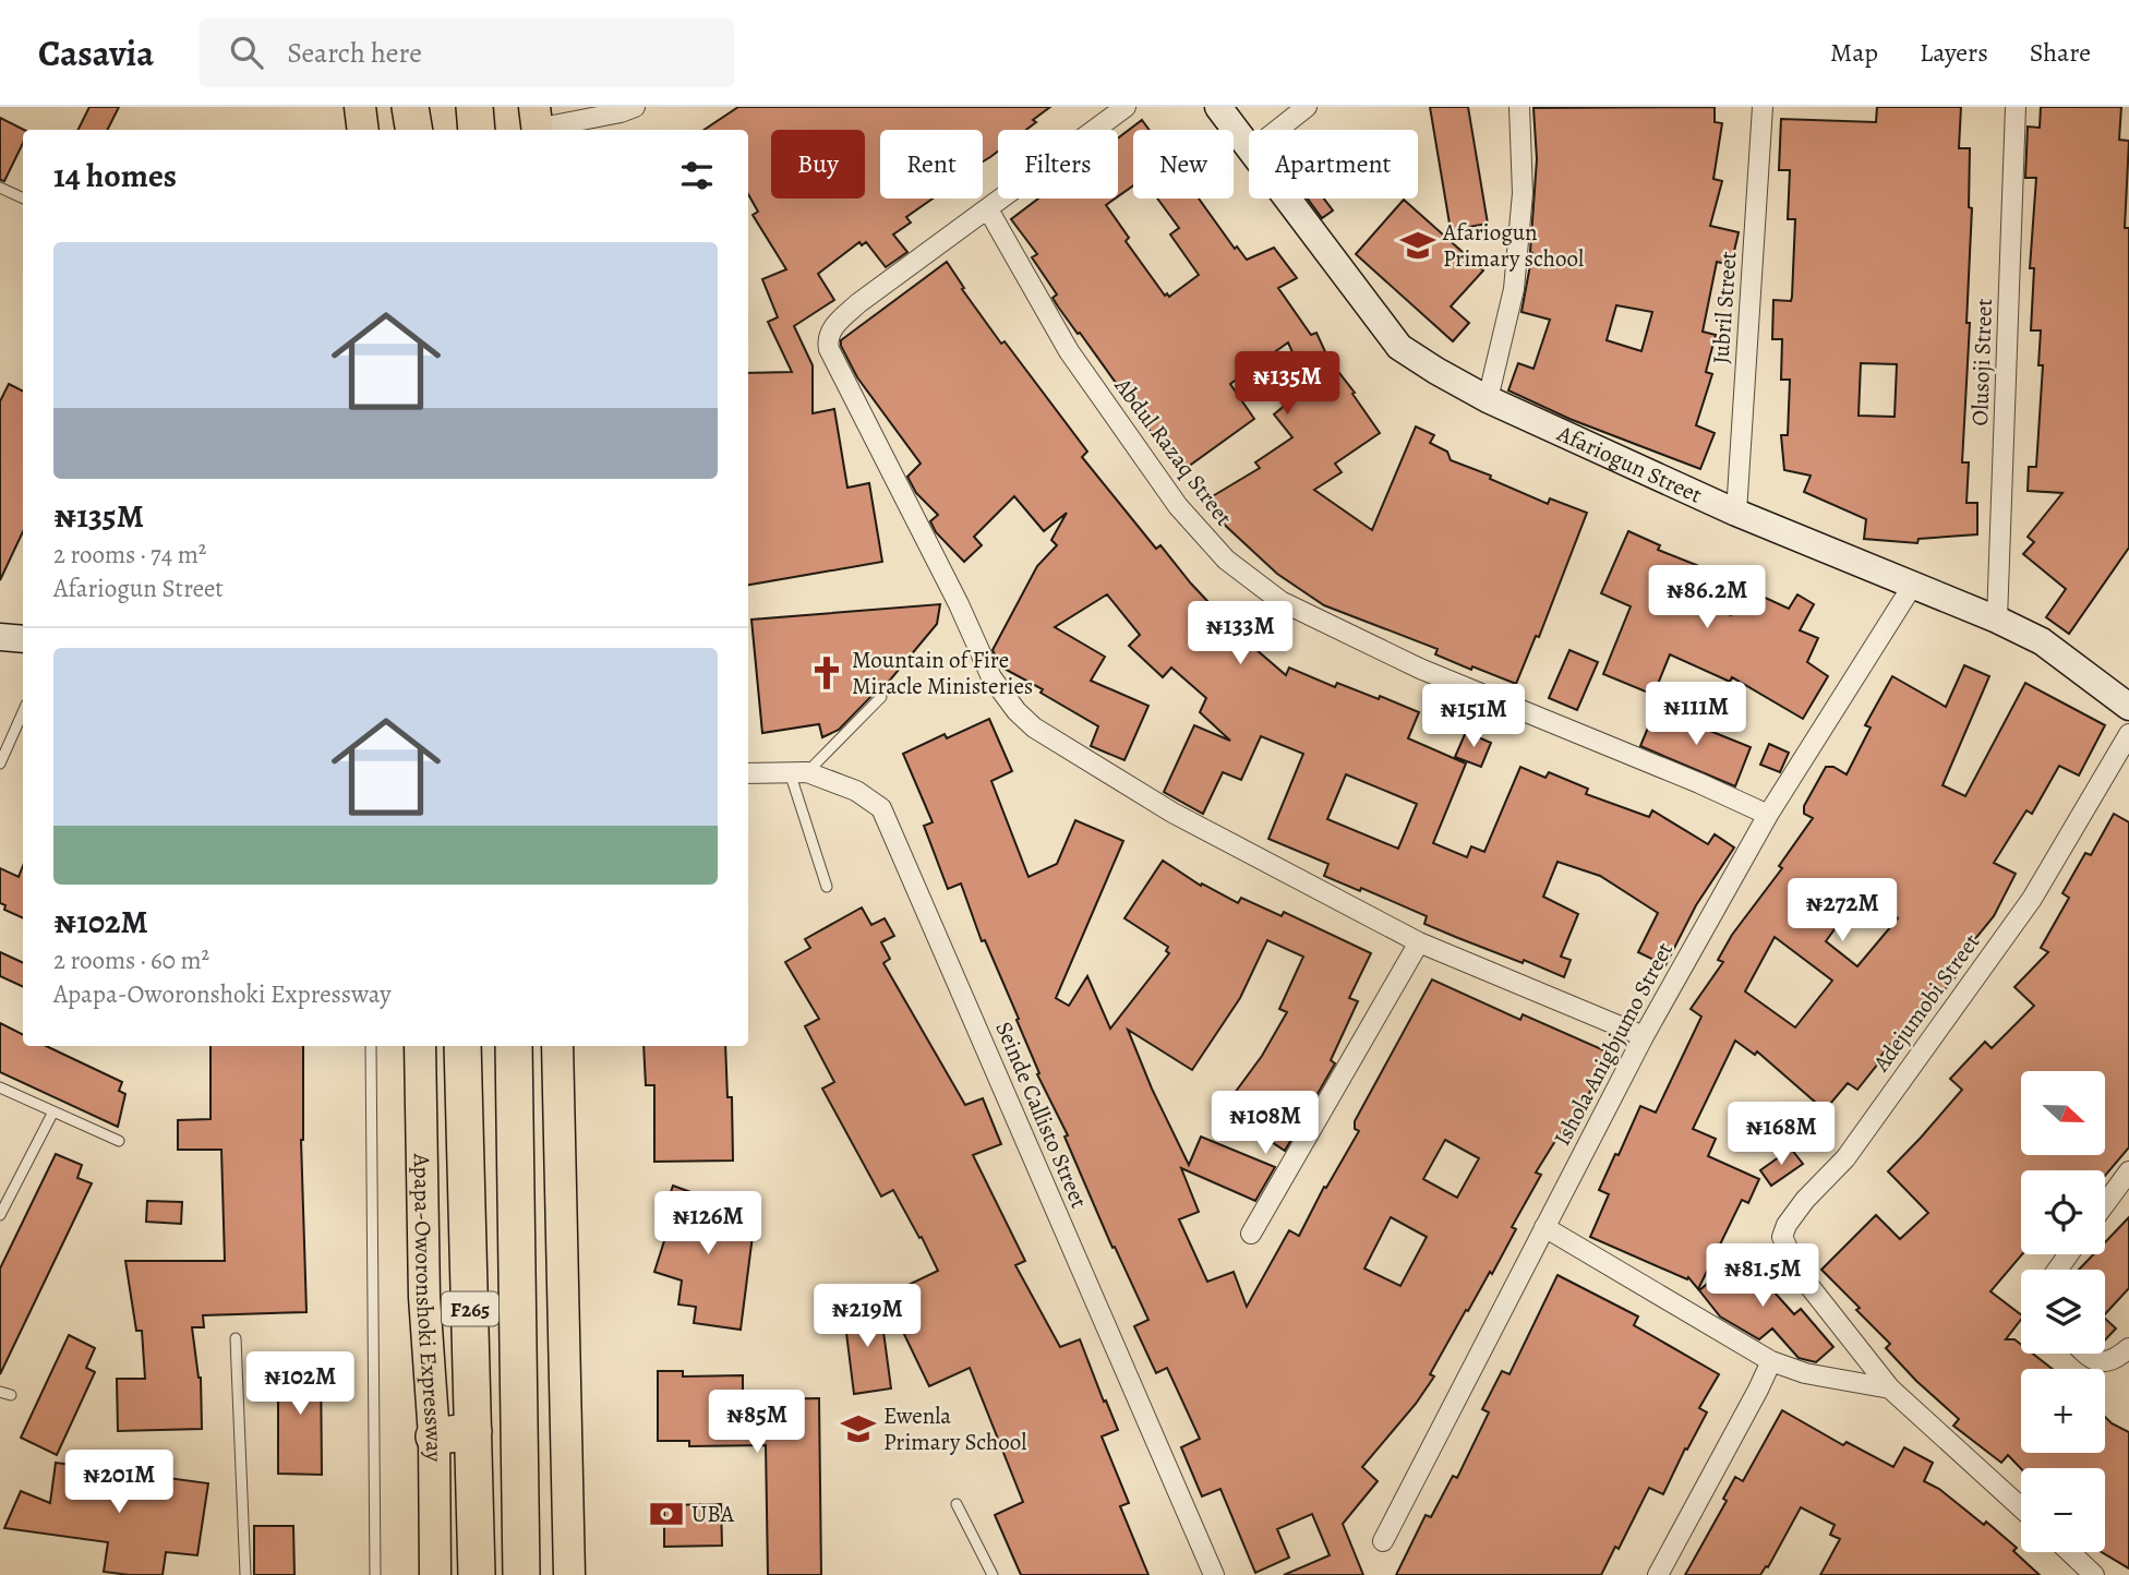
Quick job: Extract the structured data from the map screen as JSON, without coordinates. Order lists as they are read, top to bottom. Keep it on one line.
{"streets":{"highway":["Apapa-Oworonshoki Expressway","F265"],"street":["Jubril Street","Olusoji Street","Abdul Razaq Street","Afariogun Street","Adejumobi Street","Ishola Anigbjumo Street","Seinde Callisto Street"]},"crossings":[["Jubril Street","Afariogun Street"],["Olusoji Street","Afariogun Street"],["Abdul Razaq Street","Ishola Anigbjumo Street"],["Afariogun Street","Ishola Anigbjumo Street"]],"places":{"school or university":["Afariogun Primary school","Ewenla Primary School"],"church":["Mountain of Fire Miracle Ministeries"],"bank":["UBA"]},"north":"right","page":{"header":"Casavia","search":"Search here","nav":["Map","Layers","Share"],"chip":["Buy","Rent","Filters","New","Apartment"],"heading":"14 homes","list":[{"name":"₦135M","note":"2 rooms · 74 m² · Afariogun Street"},{"name":"₦102M","note":"2 rooms · 60 m² · Apapa-Oworonshoki Expressway"}],"price":["₦135M","₦86.2M","₦133M","₦111M","₦151M","₦272M","₦108M","₦168M","₦126M","₦81.5M","₦219M","₦102M","₦85M","₦201M"],"map_buttons":["+","−"]}}
